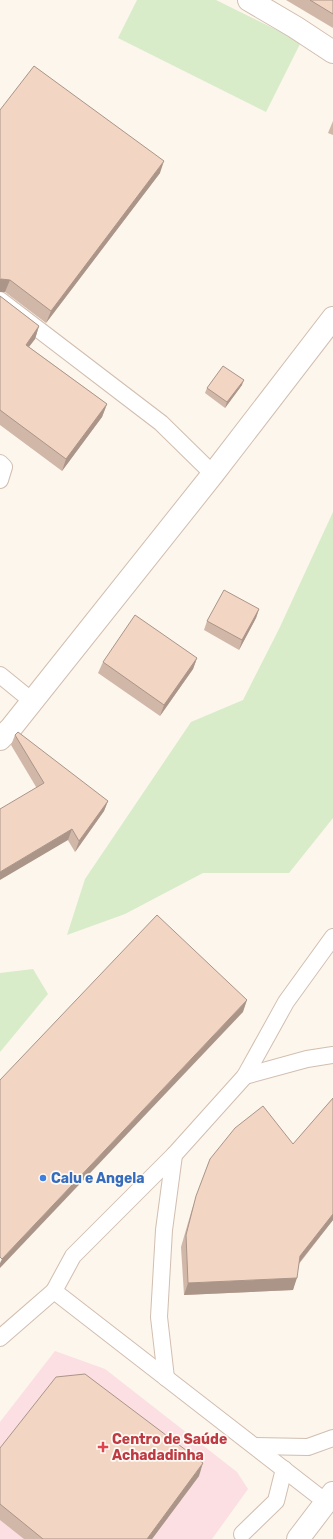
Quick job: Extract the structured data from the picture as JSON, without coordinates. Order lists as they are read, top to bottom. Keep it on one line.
{"places":{"other":["Calu e Angela"],"health":["Centro de Saúde Achadadinha"]}}
